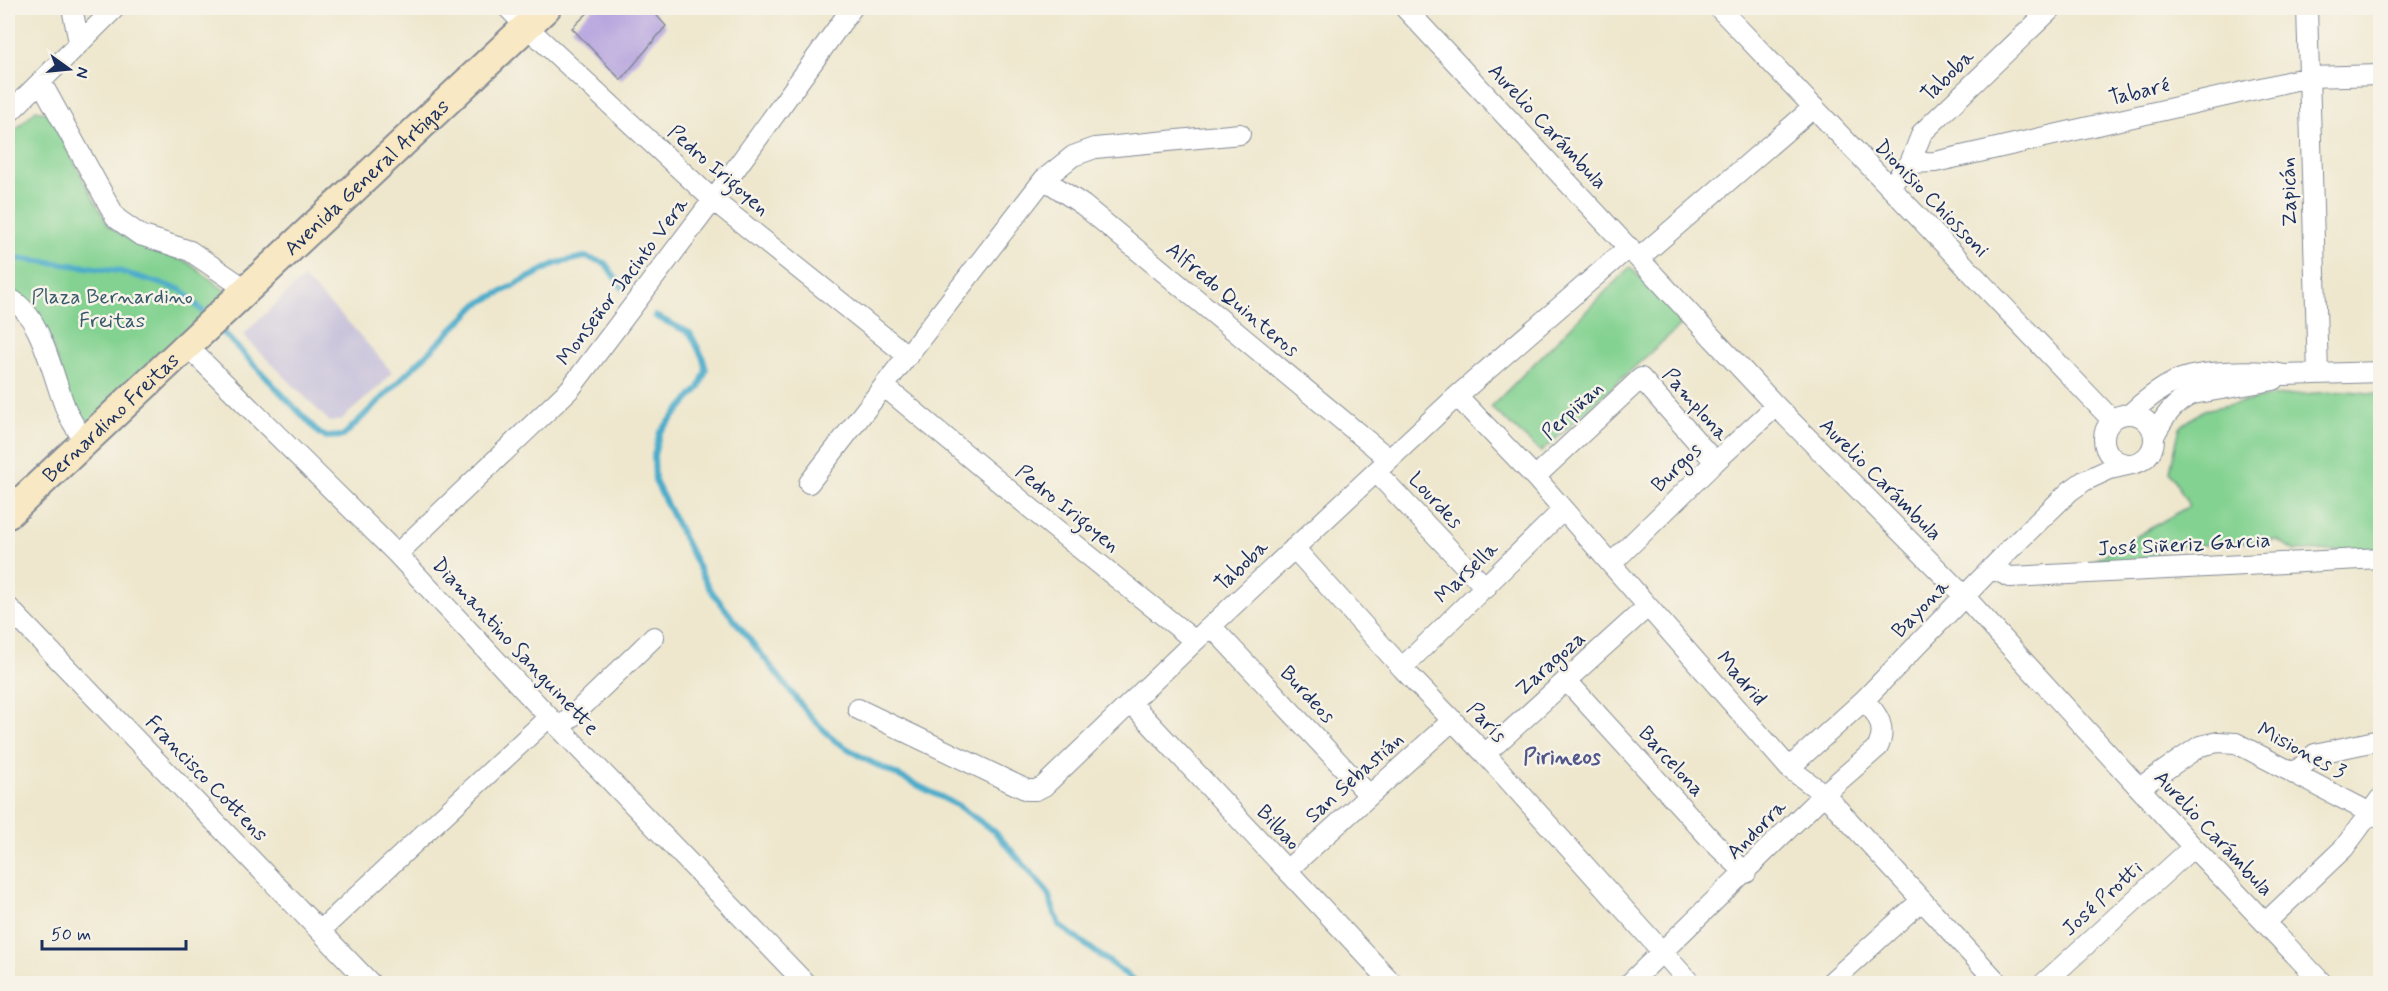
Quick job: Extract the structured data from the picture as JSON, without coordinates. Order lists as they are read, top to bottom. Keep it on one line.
{"streets":{"main road":["Avenida General Artigas","Bernardino Freitas"],"street":["Taboba","Tabaré","Aurelio Carámbula","Pedro Irigoyen","Zapicán","Dionisio Chiossoni","Monseñor Jacinto Vera","Alfredo Quinteros","Pamplona","Perpiñan","Burgos","Lourdes","José Siñeriz Garcia","Marsella","Bayona","Diamantino Sanguinette","Zaragoza","Madrid","Burdeos","París","Misiones 3","Barcelona","San Sebastián","Francisco Cottens","Bilbao","Andorra","José Protti"]},"crossings":[["Taboba","Tabaré"],["Taboba","Aurelio Carámbula"],["Taboba","Pedro Irigoyen"],["Taboba","Dionisio Chiossoni"],["Taboba","Alfredo Quinteros"],["Taboba","Lourdes"],["Taboba","Madrid"],["Taboba","Burdeos"],["Taboba","París"],["Taboba","Bilbao"],["Tabaré","Zapicán"],["Aurelio Carámbula","Burgos"],["Aurelio Carámbula","Bayona"],["Aurelio Carámbula","Misiones 3"],["Aurelio Carámbula","José Protti"],["Pedro Irigoyen","Avenida General Artigas"],["Pedro Irigoyen","Monseñor Jacinto Vera"],["Avenida General Artigas","Bernardino Freitas"],["Avenida General Artigas","Diamantino Sanguinette"],["Dionisio Chiossoni","Bayona"],["Monseñor Jacinto Vera","Diamantino Sanguinette"],["Alfredo Quinteros","Lourdes"],["Pamplona","Perpiñan"],["Pamplona","Burgos"],["Perpiñan","Madrid"],["Bernardino Freitas","Diamantino Sanguinette"],["Burgos","Madrid"],["Lourdes","Marsella"],["José Siñeriz Garcia","Bayona"],["Marsella","Madrid"],["Marsella","París"],["Bayona","Madrid"],["Bayona","Andorra"],["Zaragoza","Madrid"],["Zaragoza","París"],["Zaragoza","Barcelona"],["Madrid","Andorra"],["Burdeos","San Sebastián"],["París","San Sebastián"],["París","Andorra"],["Barcelona","Andorra"],["San Sebastián","Bilbao"]],"districts":["Pirineos"],"parks":["Plaza Bernardino Freitas"],"scale_bar":"50 m","north":"right"}
